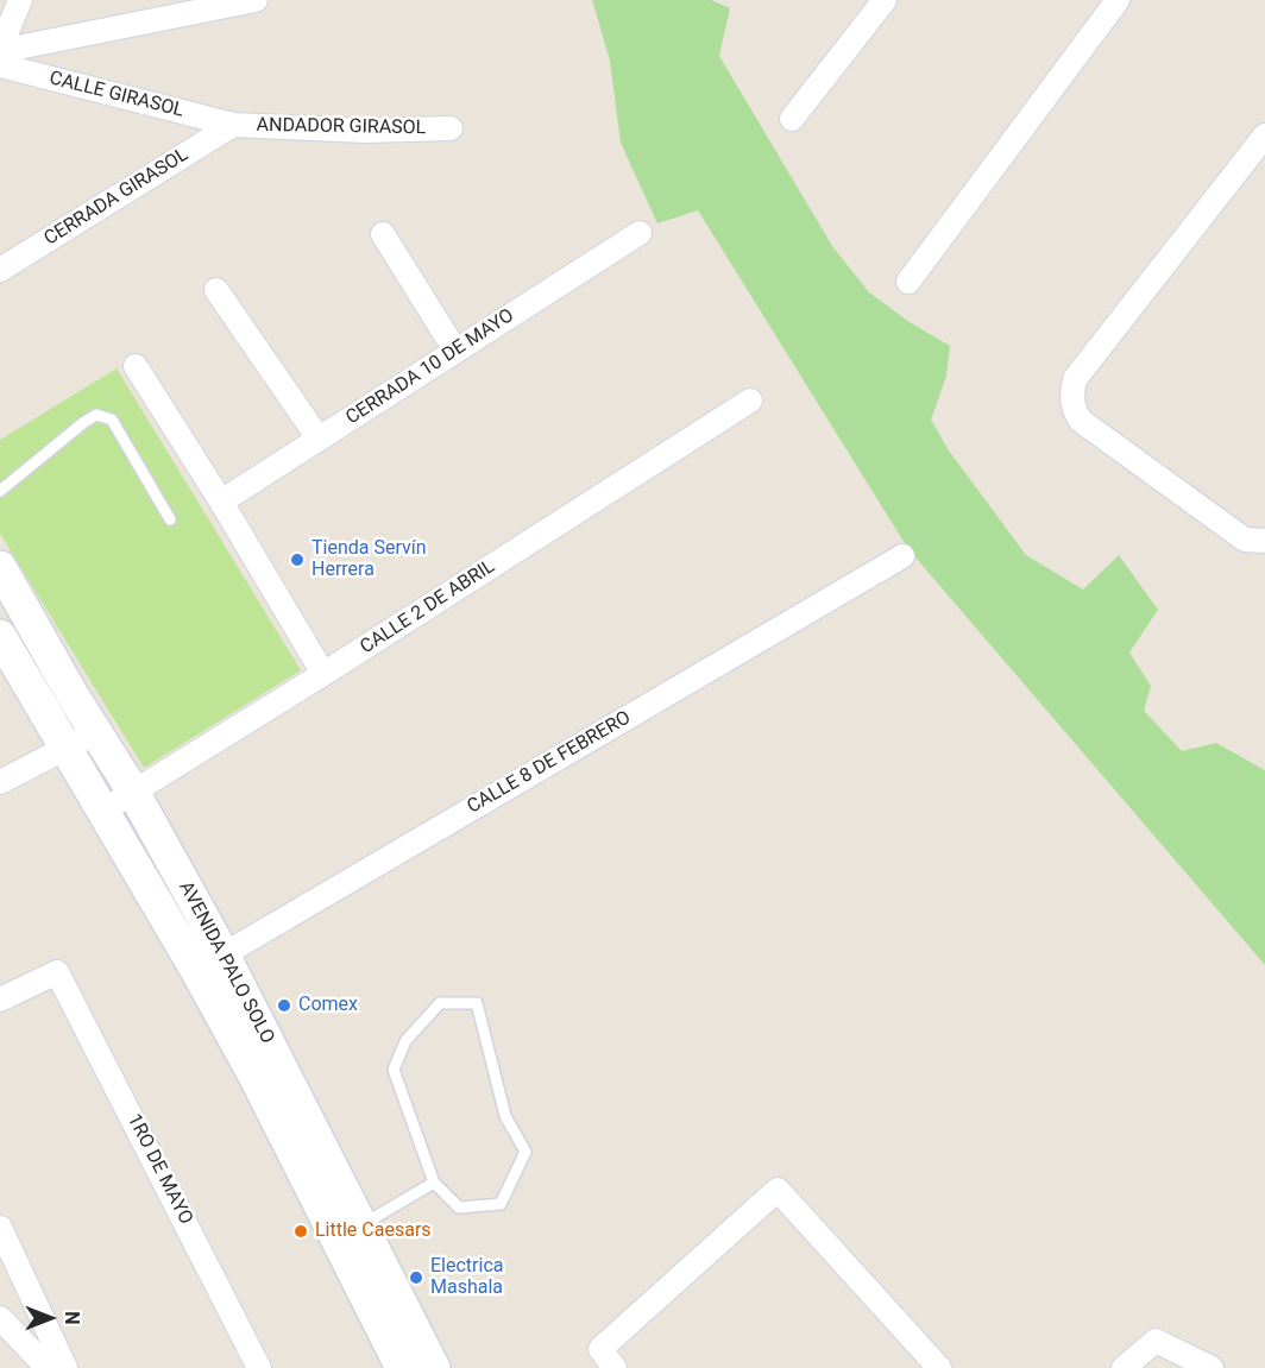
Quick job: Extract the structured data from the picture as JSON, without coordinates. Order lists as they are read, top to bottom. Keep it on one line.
{"streets":{"main road":["AVENIDA PALO SOLO"],"street":["CALLE GIRASOL","ANDADOR GIRASOL","CERRADA GIRASOL","CERRADA 10 DE MAYO","CALLE 2 DE ABRIL","CALLE 8 DE FEBRERO","1RO DE MAYO"]},"crossings":[["CALLE GIRASOL","ANDADOR GIRASOL"],["CALLE GIRASOL","CERRADA GIRASOL"],["ANDADOR GIRASOL","CERRADA GIRASOL"],["CALLE 2 DE ABRIL","AVENIDA PALO SOLO"],["CALLE 8 DE FEBRERO","AVENIDA PALO SOLO"]],"places":["Tienda Servín Herrera","Comex","Little Caesars","Electrica Mashala"],"north":"right"}
